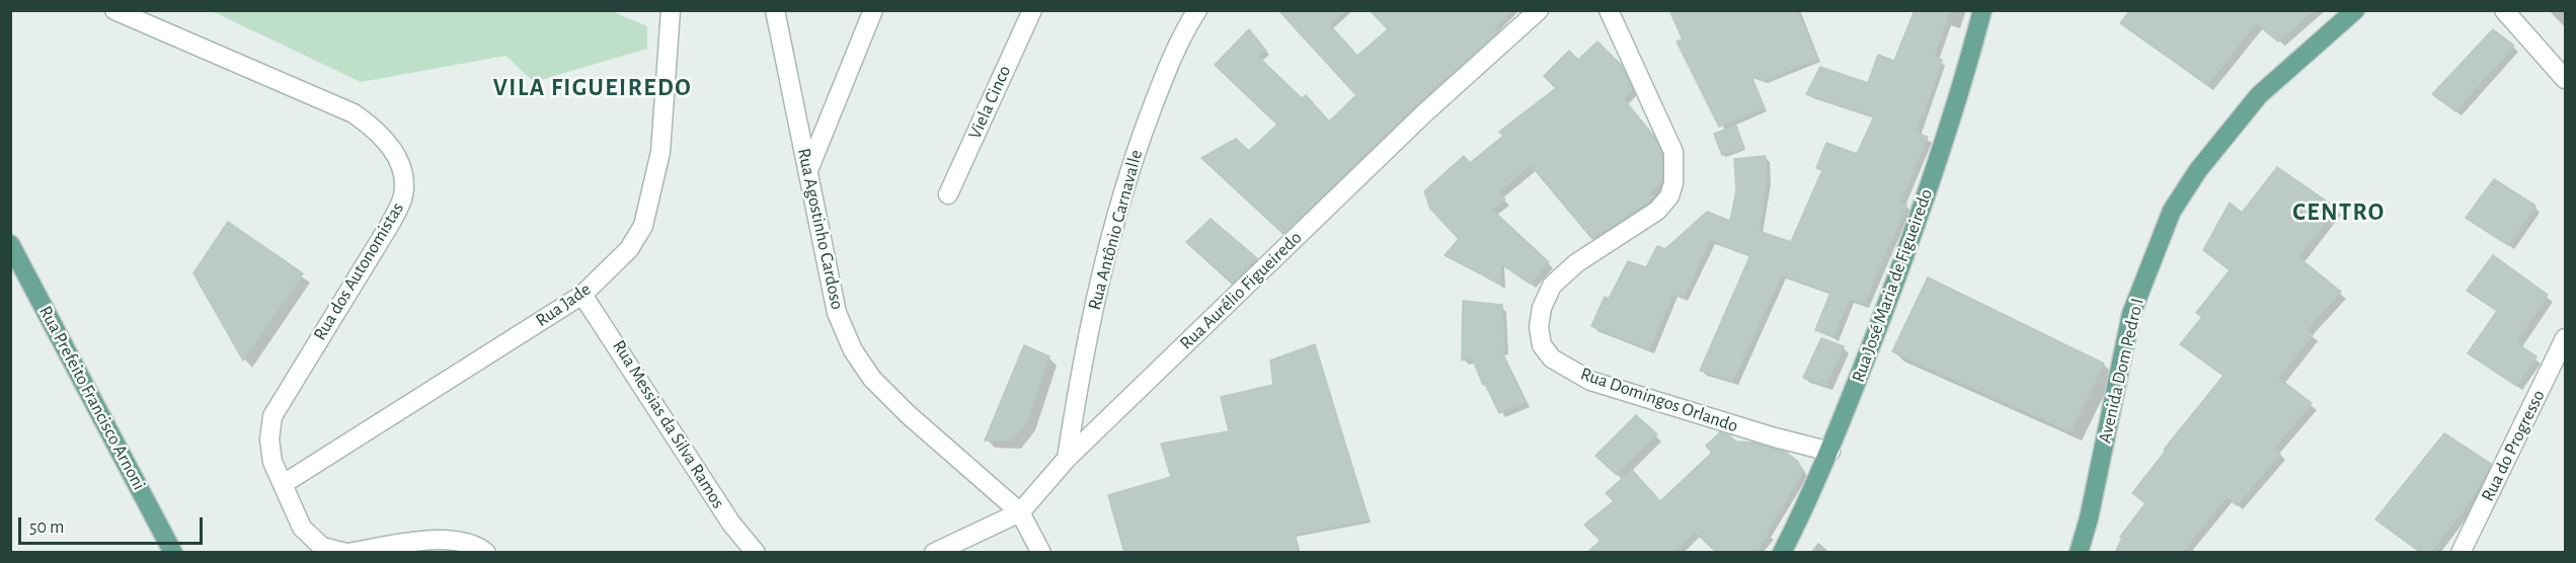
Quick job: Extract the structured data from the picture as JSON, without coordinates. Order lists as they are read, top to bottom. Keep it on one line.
{"streets":{"main road":["Rua José Maria de Figueiredo","Avenida Dom Pedro I","Rua Prefeito Francisco Arnoni"],"street":["Viela Cinco","Rua Agostinho Cardoso","Rua Antônio Carnavalle","Rua dos Autonomistas","Rua Aurélio Figueiredo","Rua Jade","Rua Domingos Orlando","Rua Messias da Silva Ramos","Rua do Progresso"]},"crossings":[["Rua Agostinho Cardoso","Rua Aurélio Figueiredo"],["Rua Antônio Carnavalle","Rua Aurélio Figueiredo"],["Rua dos Autonomistas","Rua Jade"],["Rua José Maria de Figueiredo","Rua Domingos Orlando"],["Rua Jade","Rua Messias da Silva Ramos"]],"districts":["VILA FIGUEIREDO","CENTRO"],"scale_bar":"50 m"}
